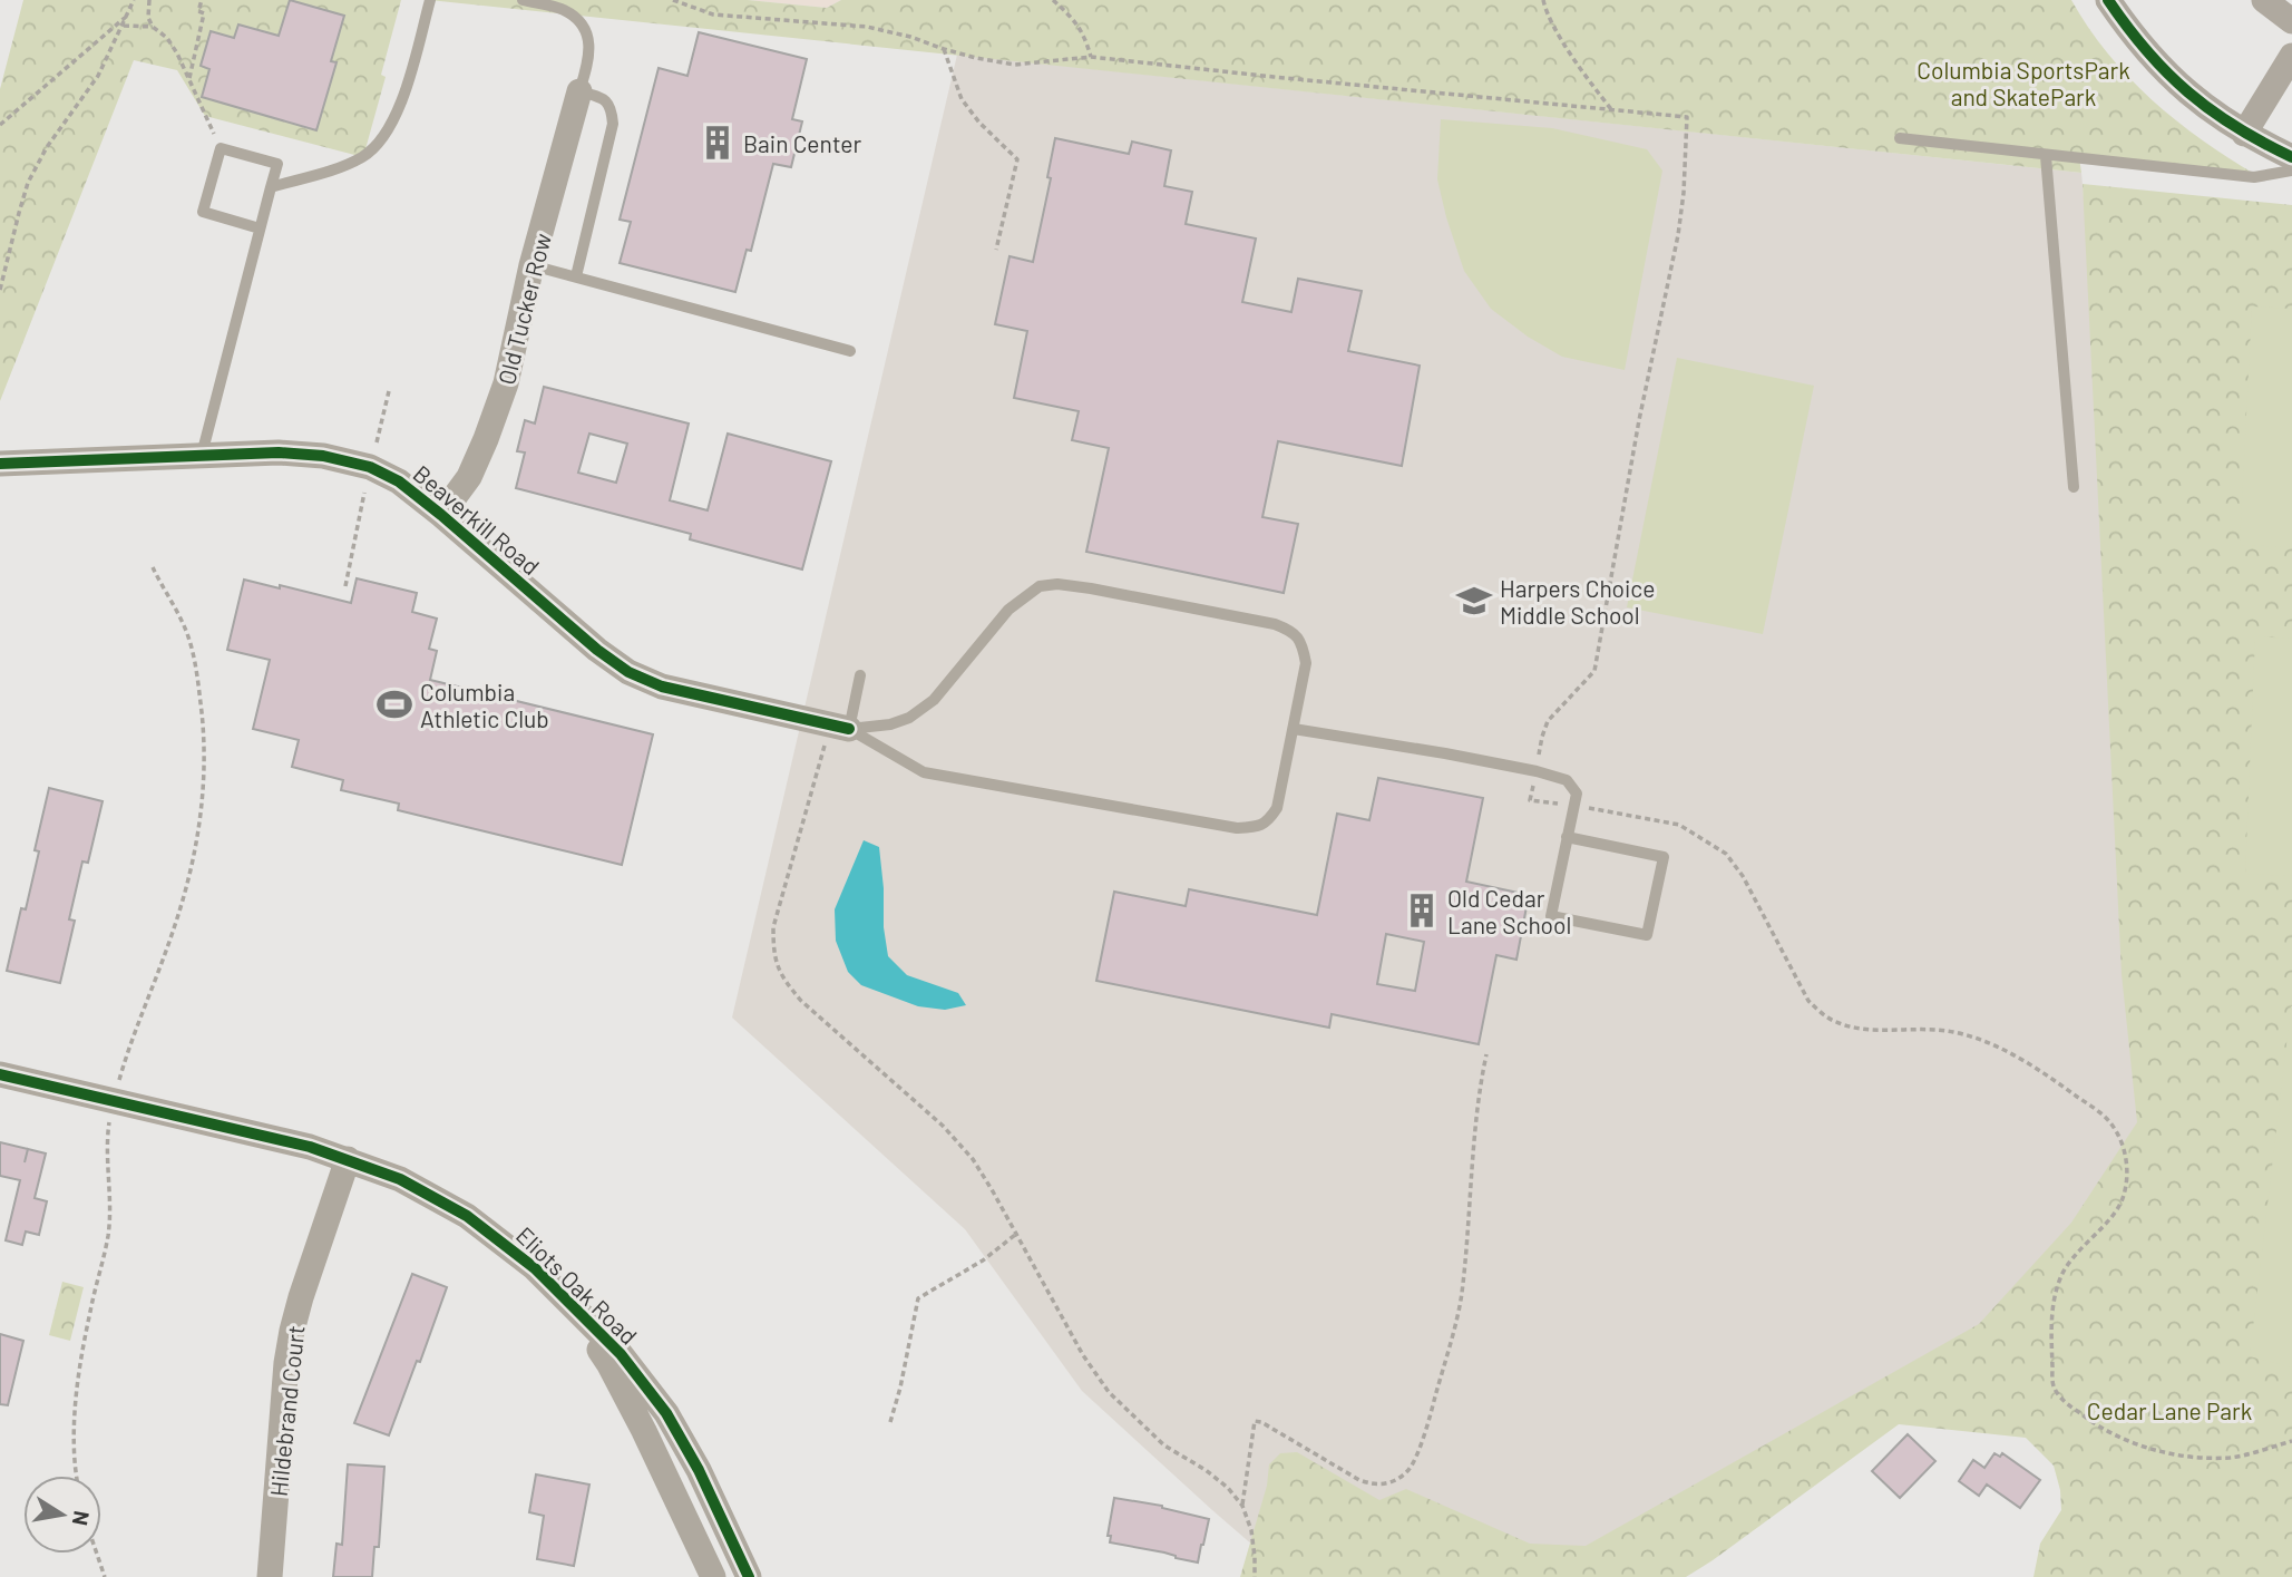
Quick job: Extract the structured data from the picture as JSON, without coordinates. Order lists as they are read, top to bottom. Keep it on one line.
{"streets":{"street":["Old Tucker Row","Beaverkill Road","Eliots Oak Road","Hildebrand Court"]},"crossings":[["Old Tucker Row","Beaverkill Road"],["Eliots Oak Road","Hildebrand Court"]],"parks":["Columbia SportsPark and SkatePark","Cedar Lane Park"],"places":{"building":["Bain Center","Old Cedar Lane School"],"school or university":["Harpers Choice Middle School"],"sports":["Columbia Athletic Club"]},"north":"right"}
